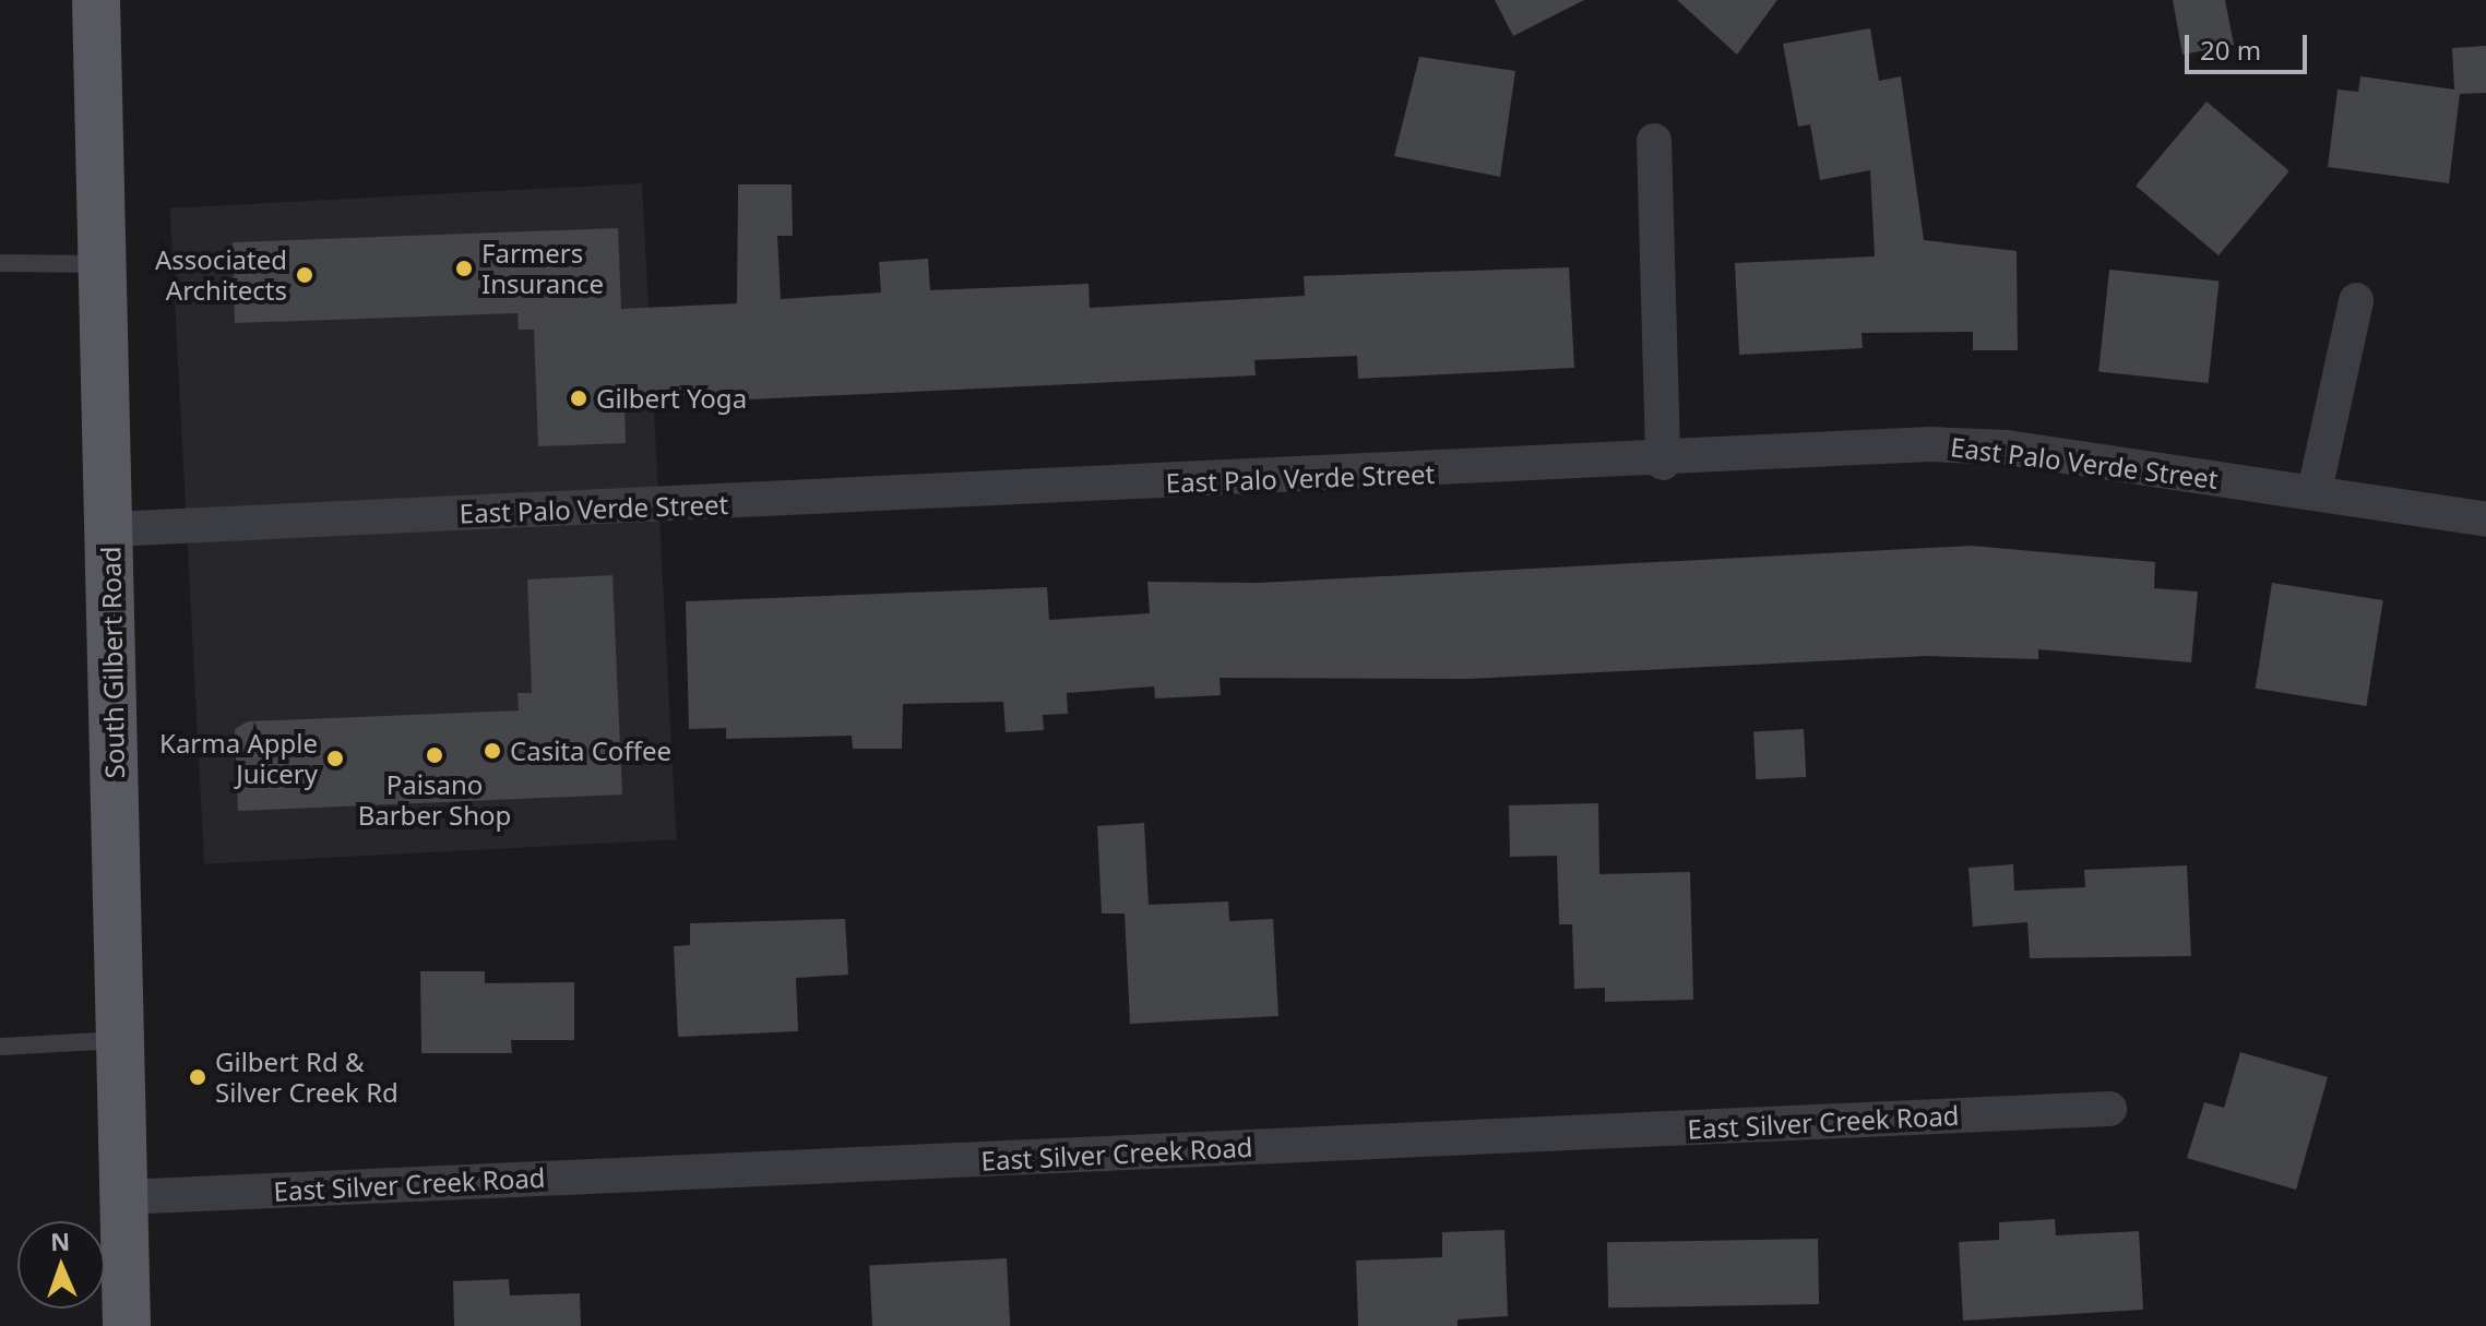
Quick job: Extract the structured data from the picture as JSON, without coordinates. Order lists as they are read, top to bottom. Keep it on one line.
{"streets":{"main road":["South Gilbert Road"],"street":["East Palo Verde Street","East Silver Creek Road"]},"crossings":[["East Palo Verde Street","South Gilbert Road"],["South Gilbert Road","East Silver Creek Road"]],"places":["Farmers Insurance","Associated Architects","Gilbert Yoga","Casita Coffee","Paisano Barber Shop","Karma Apple Juicery","Gilbert Rd & Silver Creek Rd"],"scale_bar":"20 m","north":"top"}
